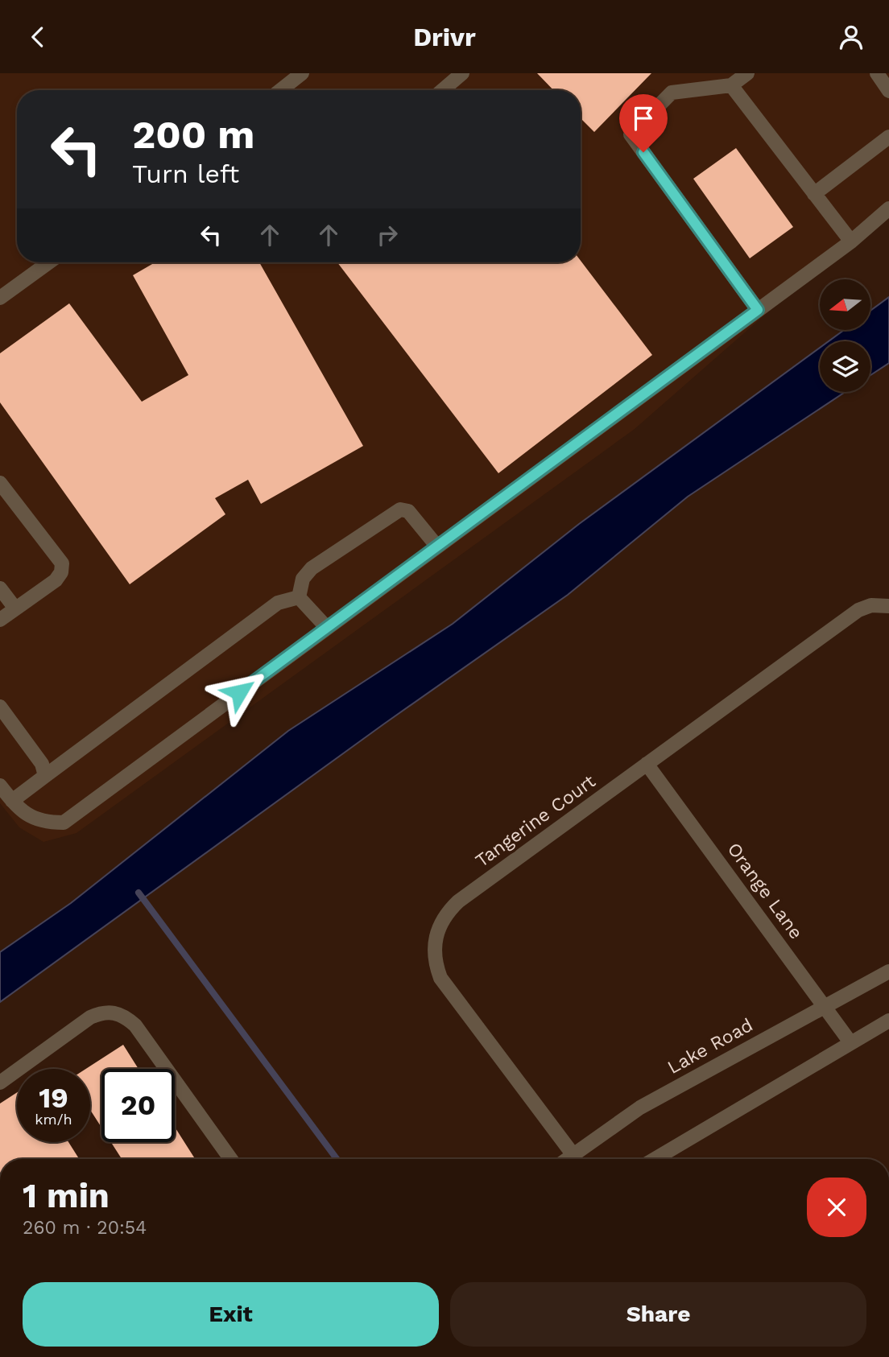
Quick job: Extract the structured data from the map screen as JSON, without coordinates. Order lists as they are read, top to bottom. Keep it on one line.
{"streets":{"street":["Tangerine Court","Orange Lane","Lake Road"]},"crossings":[["Tangerine Court","Orange Lane"],["Tangerine Court","Lake Road"],["Orange Lane","Lake Road"]],"north":"left","page":{"header":"Drivr","turn":["200 m","Turn left"],"speed":"19 km/h","limit":"20","heading":["1 min","260 m · 20:54"],"buttons":["Exit","Share"]}}
